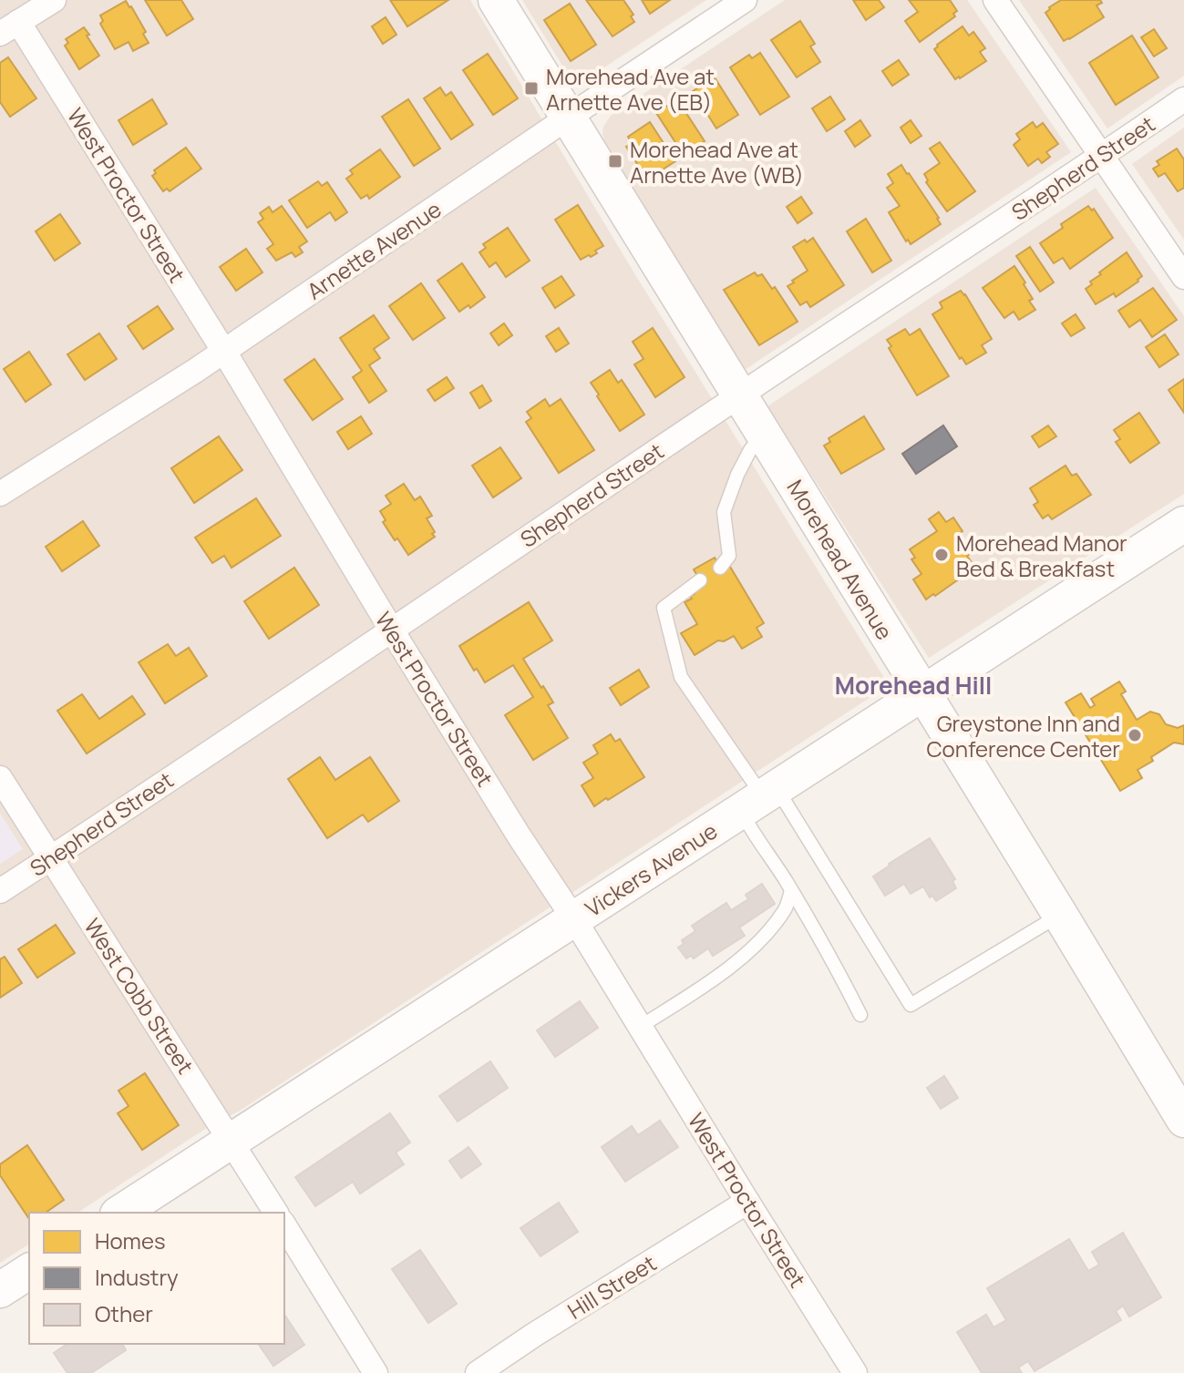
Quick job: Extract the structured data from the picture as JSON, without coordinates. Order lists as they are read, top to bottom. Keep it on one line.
{"streets":{"street":["Shepherd Street","West Proctor Street","Arnette Avenue","Morehead Avenue","Vickers Avenue","West Cobb Street","Hill Street"]},"crossings":[["Shepherd Street","West Proctor Street"],["Shepherd Street","Morehead Avenue"],["Shepherd Street","West Cobb Street"],["West Proctor Street","Arnette Avenue"],["West Proctor Street","Vickers Avenue"],["West Proctor Street","Hill Street"],["Arnette Avenue","Morehead Avenue"],["Morehead Avenue","Vickers Avenue"],["Vickers Avenue","West Cobb Street"]],"districts":["Morehead Hill"],"places":{"transit":["Morehead Ave at Arnette Ave (EB)","Morehead Ave at Arnette Ave (WB)"],"other":["Morehead Manor Bed & Breakfast","Greystone Inn and Conference Center"]},"legend":["Homes","Industry","Other"]}
